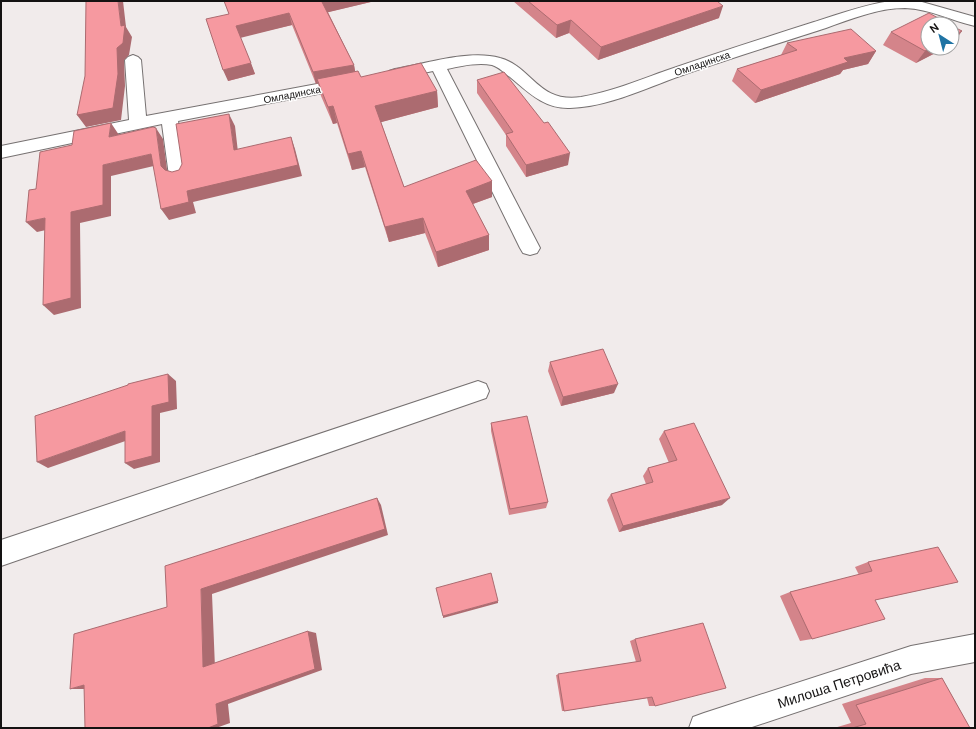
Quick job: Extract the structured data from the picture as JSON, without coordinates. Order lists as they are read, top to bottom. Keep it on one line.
{"streets":{"street":["Омладинска","Милоша Петровића"]},"north":"top left"}
